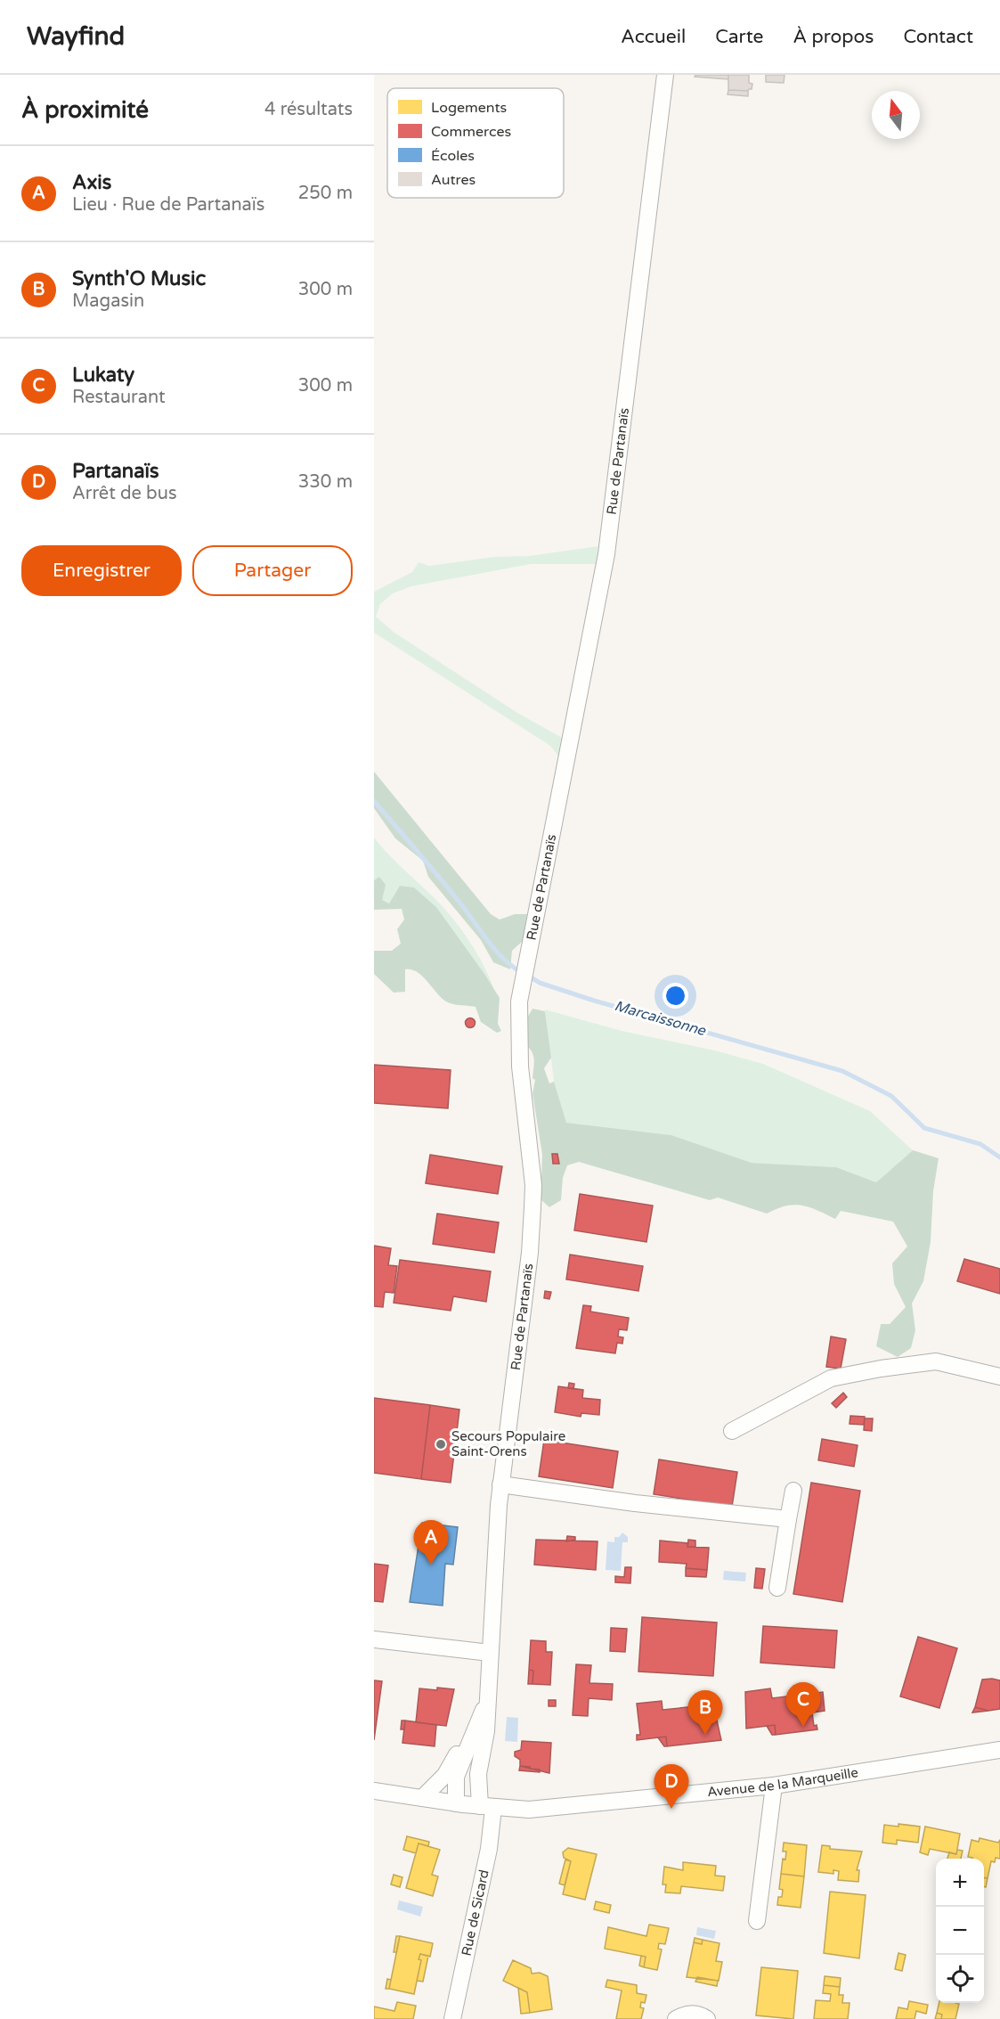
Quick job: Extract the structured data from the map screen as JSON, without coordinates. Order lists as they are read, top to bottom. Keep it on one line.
{"streets":{"street":["Rue de Partanaïs","Avenue de la Marqueille","Rue de Sicard"]},"crossings":[["Rue de Partanaïs","Avenue de la Marqueille"],["Rue de Partanaïs","Rue de Sicard"],["Avenue de la Marqueille","Rue de Sicard"]],"water":["Marcaissonne"],"places":["Secours Populaire Saint-Orens"],"legend":["Logements","Commerces","Écoles","Autres"],"north":"top","page":{"header":"Wayfind","nav":["Accueil","Carte","À propos","Contact"],"heading":["À proximité","4 résultats"],"list":[{"mark":"A","name":"Axis","note":"Lieu · Rue de Partanaïs","value":"250 m"},{"mark":"B","name":"Synth'O Music","note":"Magasin","value":"300 m"},{"mark":"C","name":"Lukaty","note":"Restaurant","value":"300 m"},{"mark":"D","name":"Partanaïs","note":"Arrêt de bus","value":"330 m"}],"buttons":["Enregistrer","Partager"],"pins":["A","C","B","D"],"map_buttons":["+","−"]}}
